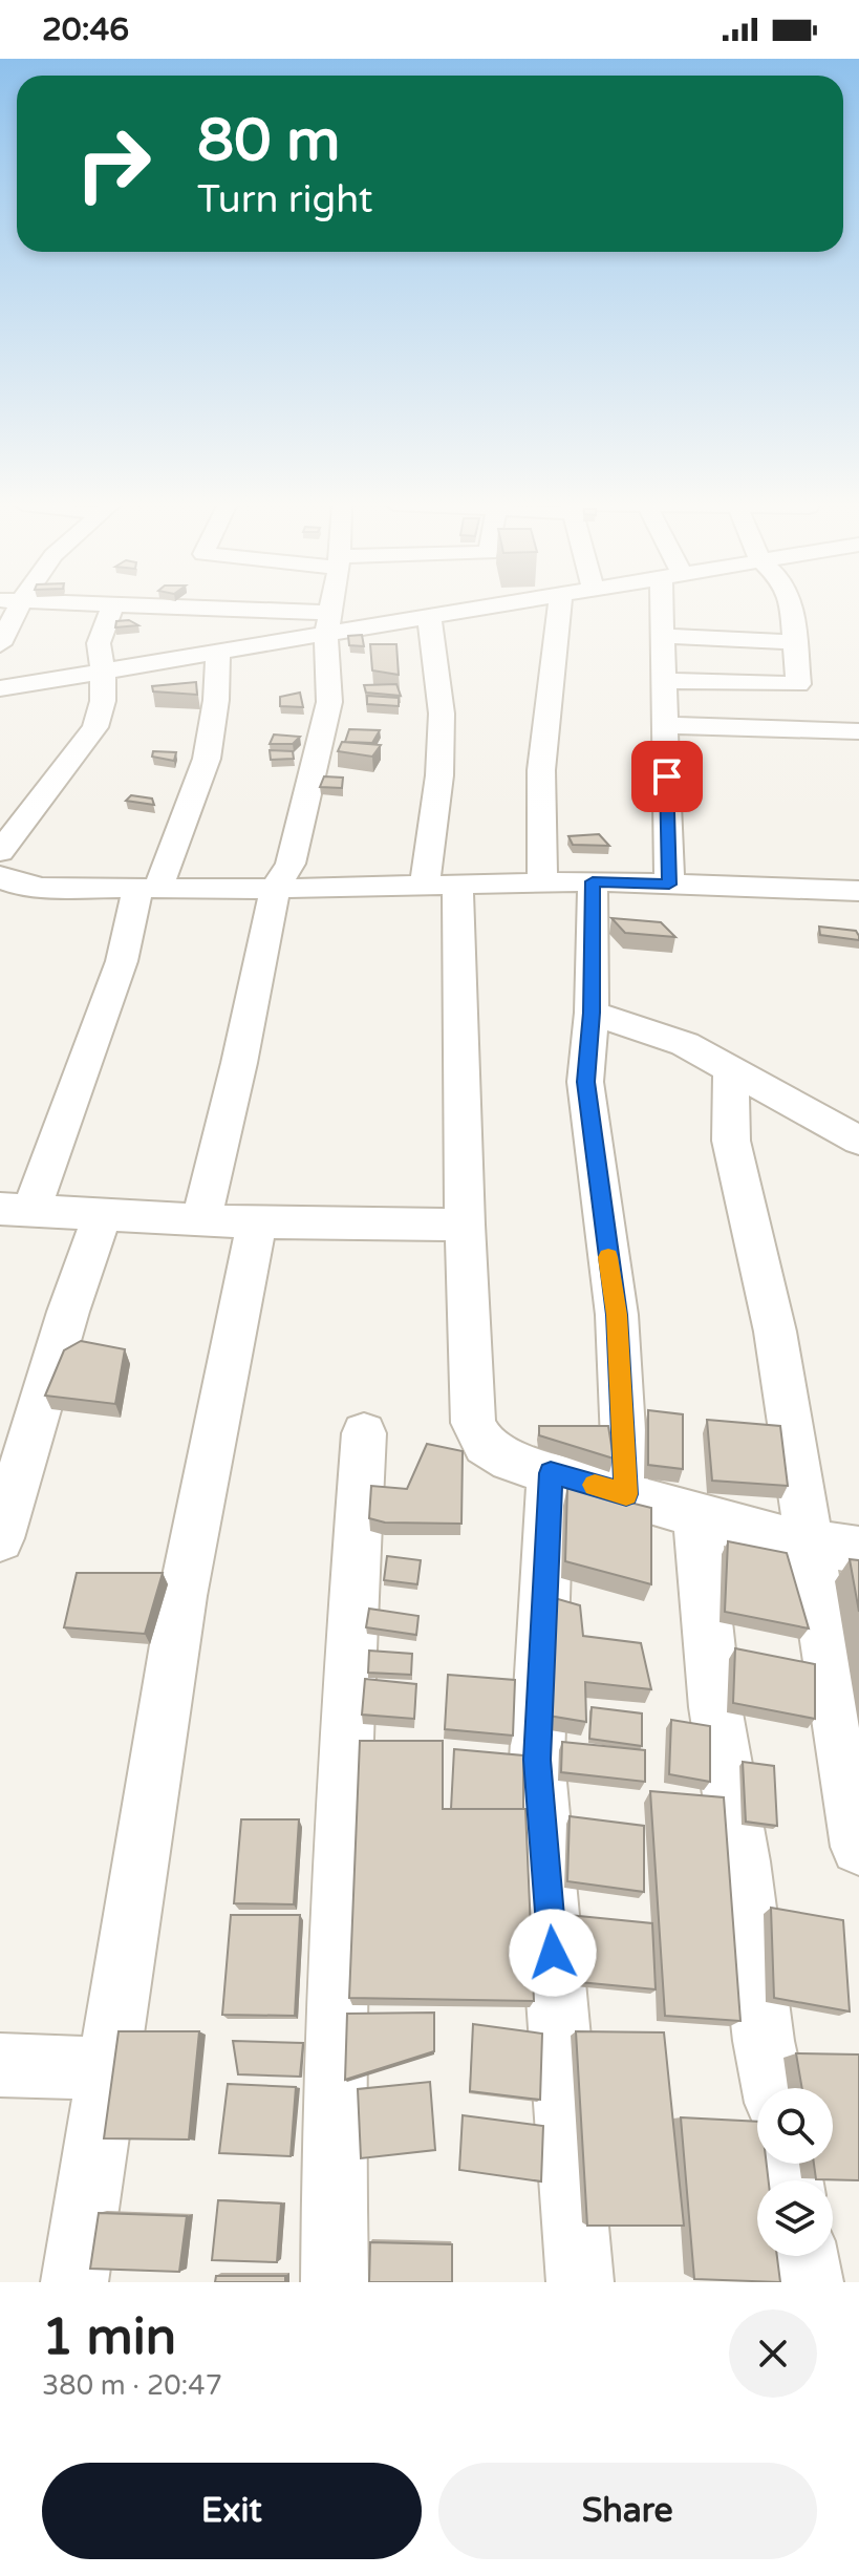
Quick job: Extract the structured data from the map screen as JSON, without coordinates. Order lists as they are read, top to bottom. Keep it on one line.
{"page":{"status":"20:46","turn":["80 m","Turn right"],"heading":["1 min","380 m · 20:47"],"buttons":["Exit","Share"]}}
